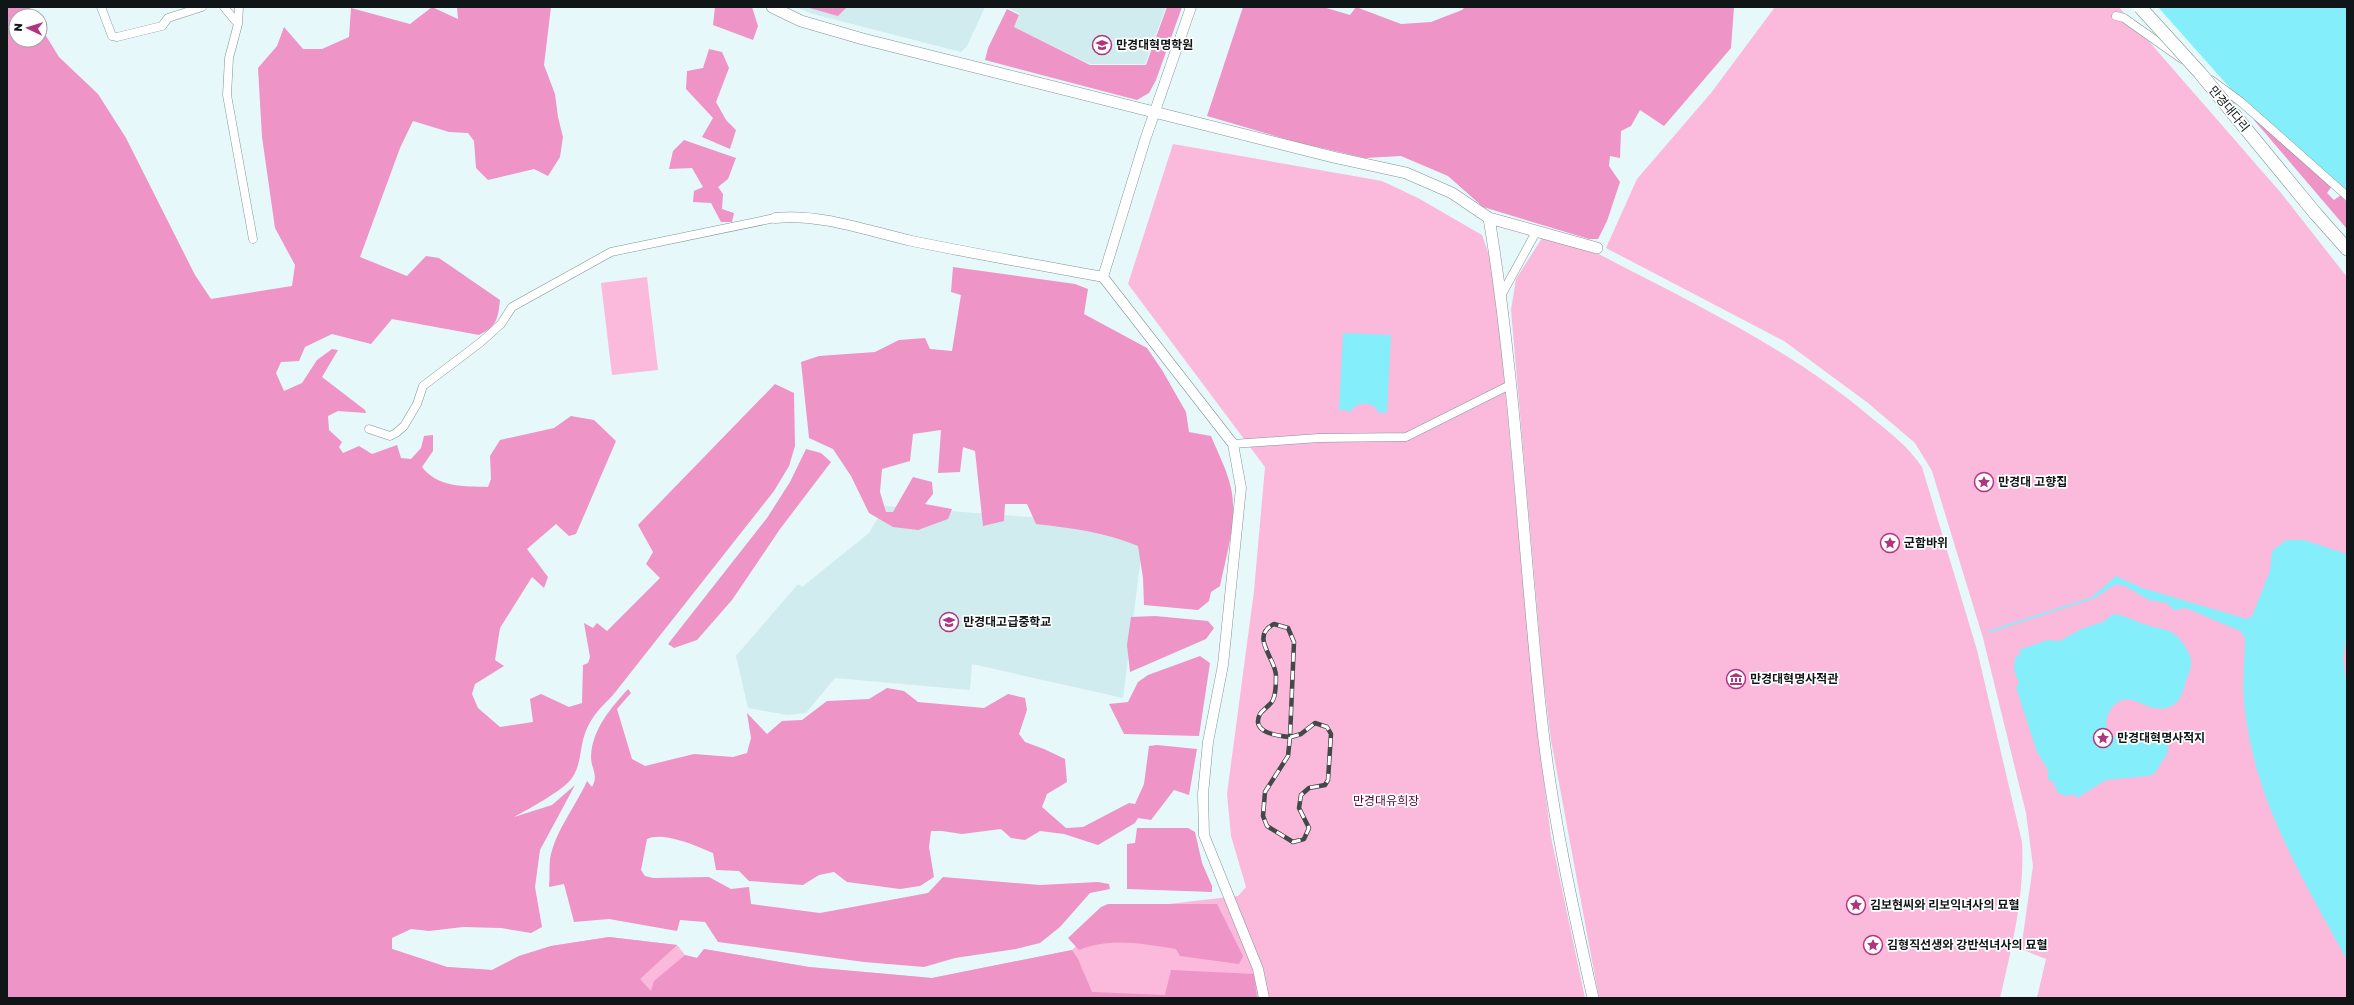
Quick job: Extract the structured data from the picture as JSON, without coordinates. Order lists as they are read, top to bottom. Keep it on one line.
{"streets":{"highway":["만경대다리"]},"parks":["만경대유희장"],"places":{"school or university":["만경대혁명학원","만경대고급중학교"],"place":["만경대 고향집","군함바위","만경대혁명사적지","김보현씨와 리보익녀사의 묘혈","김형직선생와 강반석녀사의 묘혈"],"museum":["만경대혁명사적관"]},"north":"left"}
